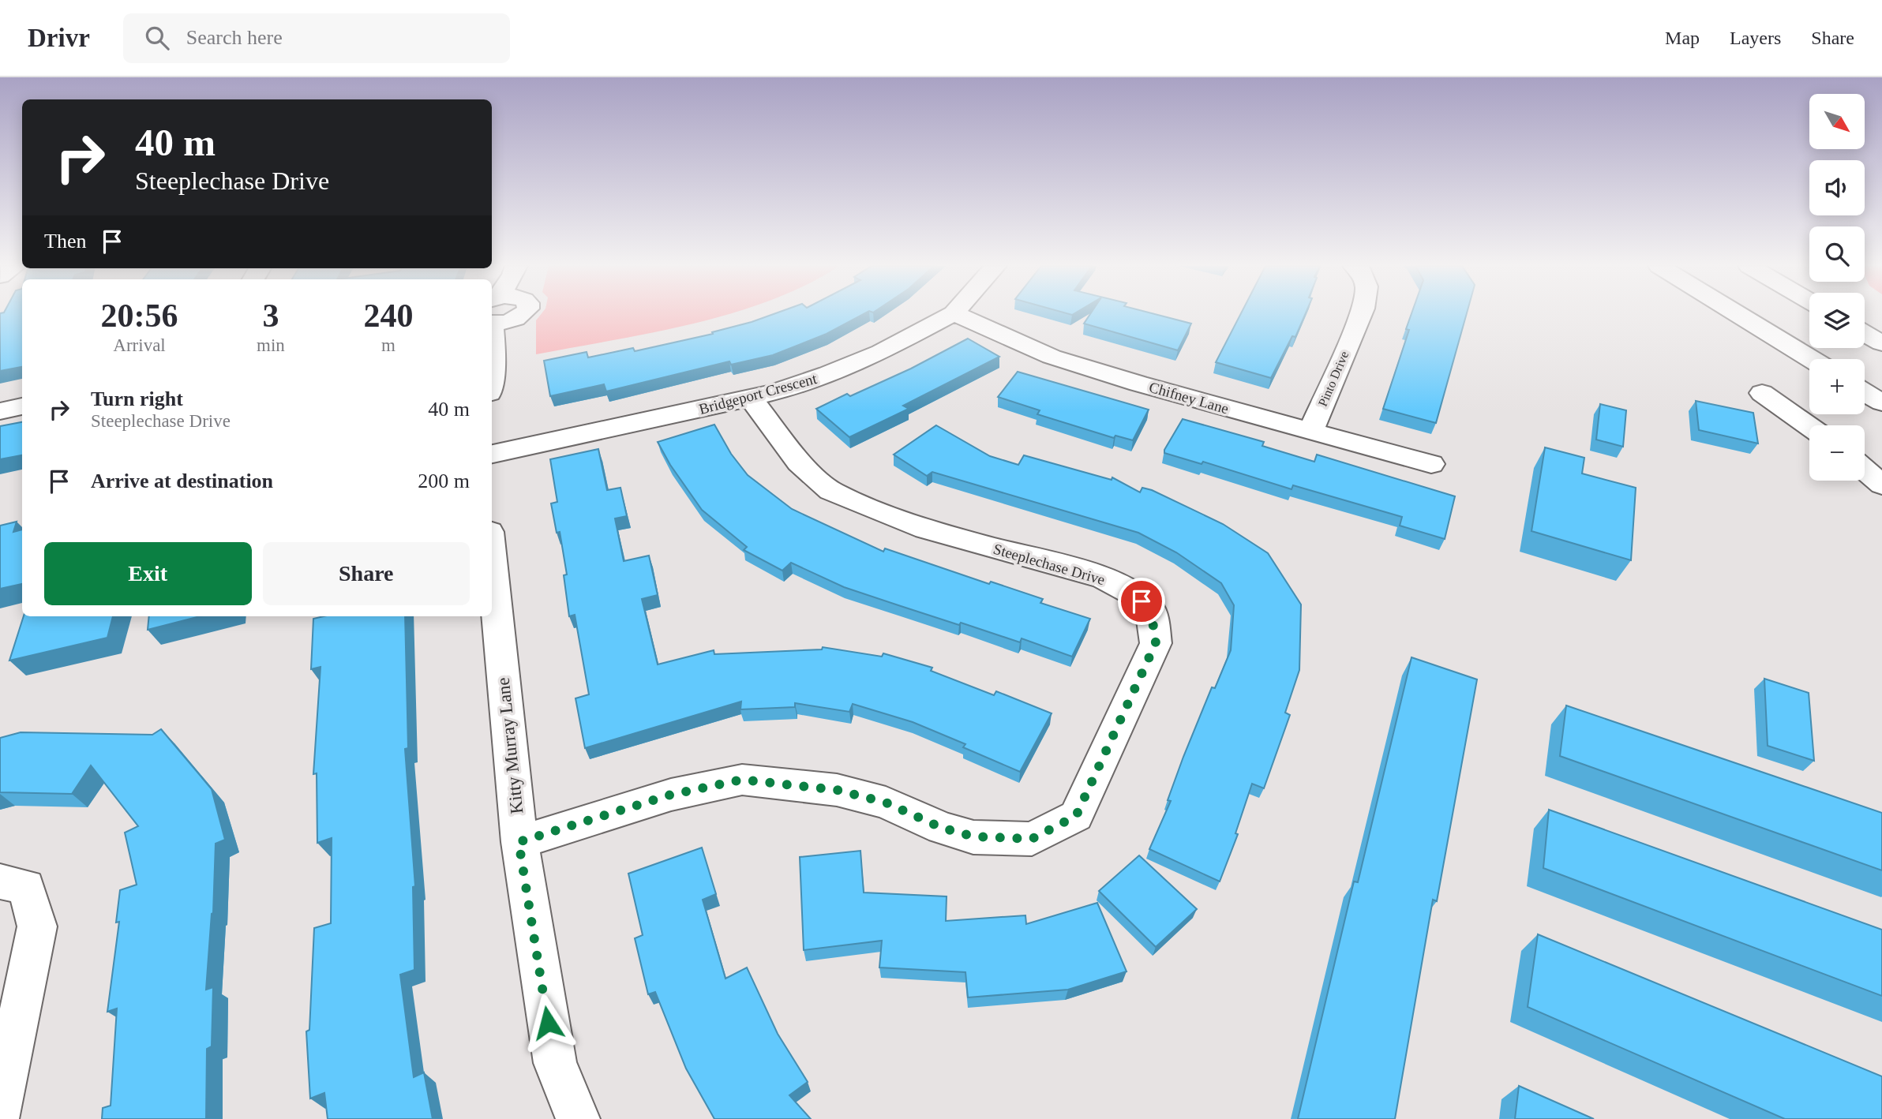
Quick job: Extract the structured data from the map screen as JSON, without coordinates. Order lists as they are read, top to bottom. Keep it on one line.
{"streets":{"main road":["Pinto Drive","Bridgeport Crescent","Chifney Lane","Steeplechase Drive","Kitty Murray Lane"]},"crossings":[["Pinto Drive","Chifney Lane"],["Bridgeport Crescent","Steeplechase Drive"],["Steeplechase Drive","Kitty Murray Lane"]],"north":"bottom right","page":{"header":"Drivr","search":"Search here","nav":["Map","Layers","Share"],"map_buttons":["+","−"],"turn":["40 m","Steeplechase Drive"],"then":"Then","eta":["20:56","Arrival","3","min","240","m"],"list":[{"name":"Turn right","note":"Steeplechase Drive","value":"40 m"},{"name":"Arrive at destination","value":"200 m"}],"buttons":["Exit","Share"]}}
